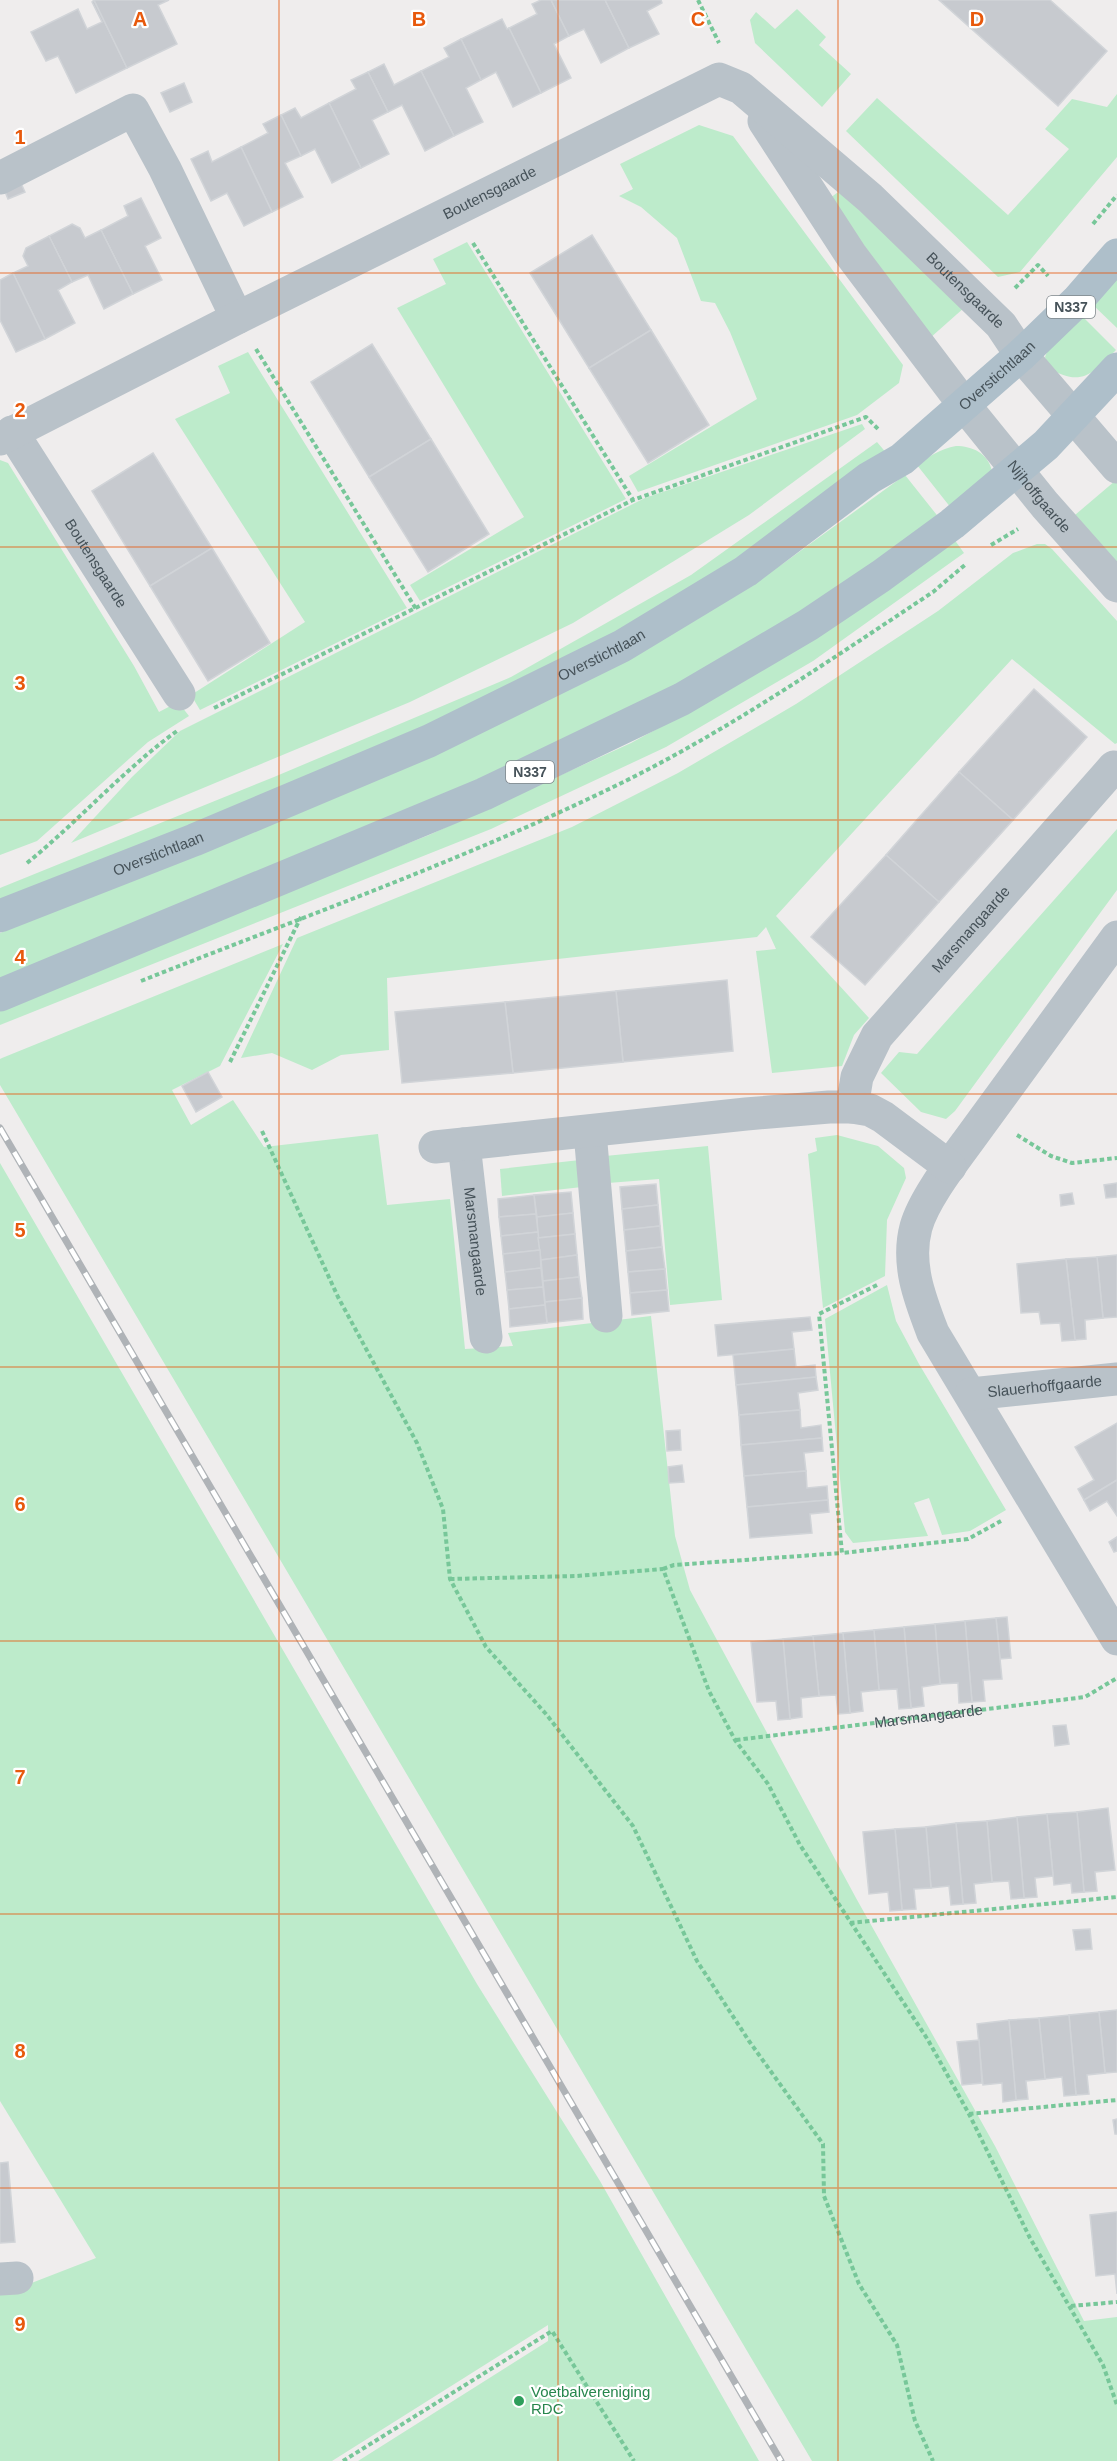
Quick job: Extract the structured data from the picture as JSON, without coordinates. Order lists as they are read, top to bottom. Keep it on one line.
{"streets":{"main road":["N337","Overstichtlaan"],"street":["Boutensgaarde","Nijhoffgaarde","Marsmangaarde","Slauerhoffgaarde"]},"crossings":[["Boutensgaarde","Overstichtlaan"],["N337","Nijhoffgaarde"],["Overstichtlaan","Nijhoffgaarde"]],"places":["Voetbalvereniging RDC"],"grid":{"columns":["A","B","C","D"],"rows":["1","2","3","4","5","6","7","8","9"]}}
